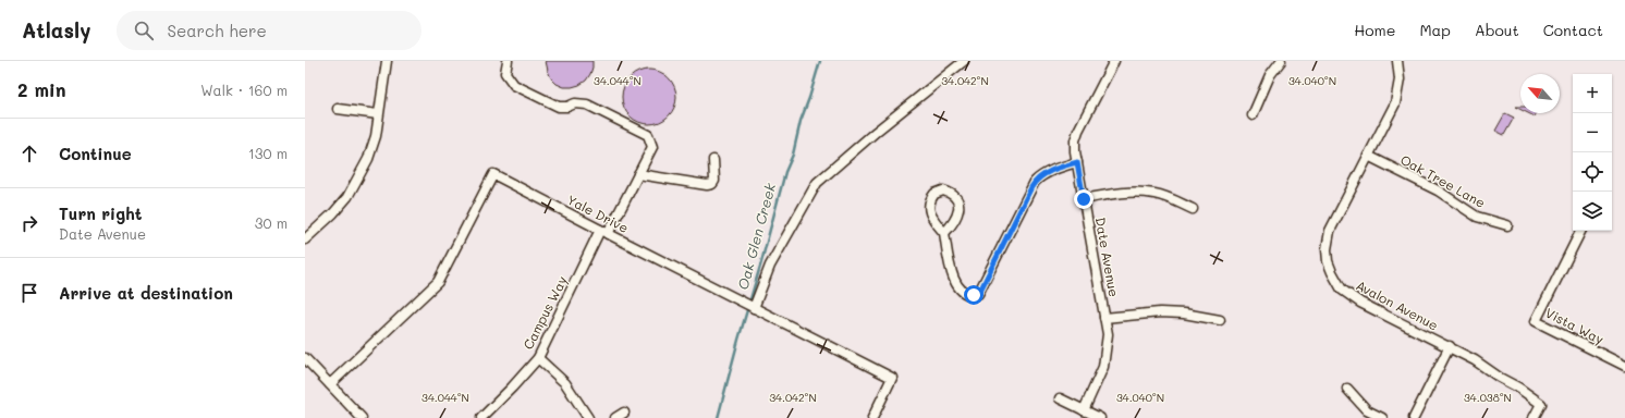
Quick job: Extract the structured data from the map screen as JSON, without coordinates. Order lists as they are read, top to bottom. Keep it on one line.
{"streets":{"street":["Oak Tree Lane","Yale Drive","Date Avenue","Avalon Avenue","Campus Way","Vista Way"]},"crossings":[["Oak Tree Lane","Avalon Avenue"],["Yale Drive","Campus Way"]],"water":["Oak Glen Creek"],"north":"top left","page":{"header":"Atlasly","search":"Search here","nav":["Home","Map","About","Contact"],"heading":["2 min","Walk · 160 m"],"map_buttons":["+","−"],"list":[["Continue","130 m"],["Turn right","Date Avenue","30 m"],"Arrive at destination"]},"coordinates":["34.044°N","34.042°N","34.040°N","34.038°N"]}
